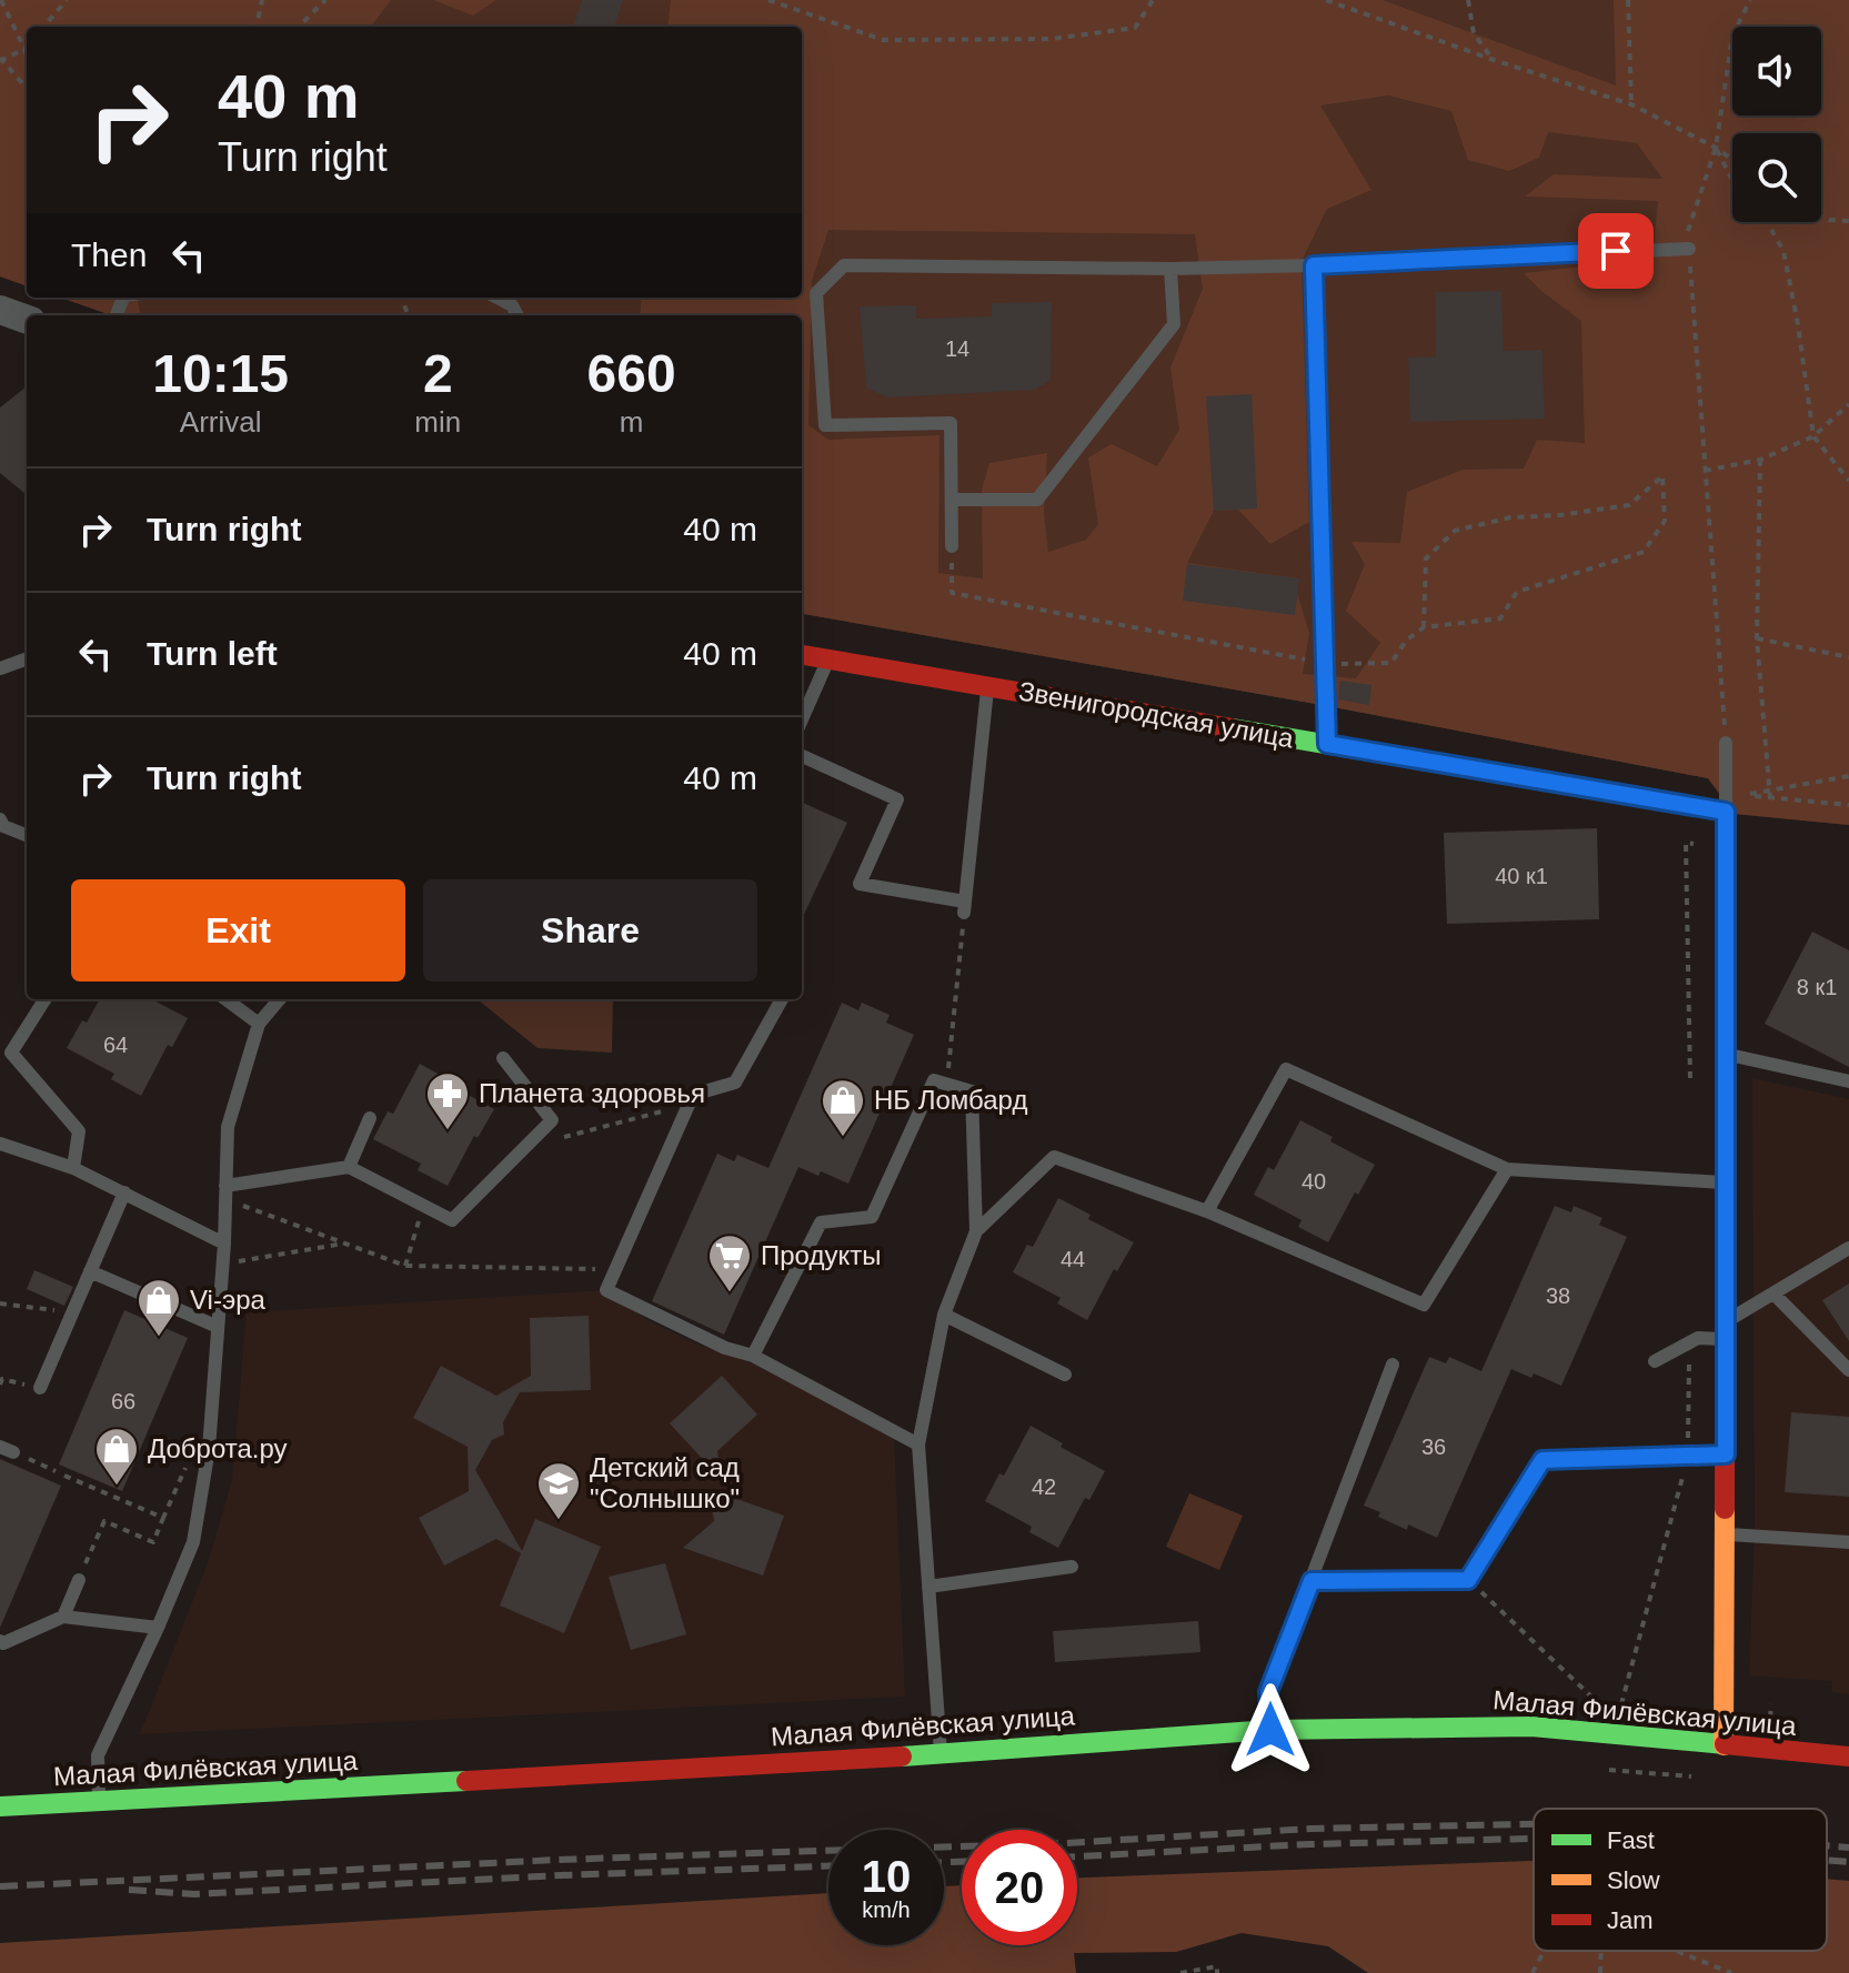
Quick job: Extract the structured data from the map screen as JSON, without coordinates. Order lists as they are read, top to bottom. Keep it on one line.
{"streets":{"street":["Звенигородская улица","Малая Филёвская улица"]},"places":{"pharmacy":["Планета здоровья"],"shop":["НБ Ломбард","Vi-эра","Доброта.ру"],"supermarket":["Продукты"],"school or university":["Детский сад \"Солнышко\""]},"house_numbers":["14","40 к1","8 к1","64","40","44","38","66","36","42"],"legend":["Fast","Slow","Jam"],"page":{"turn":["40 m","Turn right"],"then":"Then","eta":["10:15","Arrival","2","min","660","m"],"list":[{"name":"Turn right","value":"40 m"},{"name":"Turn left","value":"40 m"},{"name":"Turn right","value":"40 m"}],"buttons":["Exit","Share"],"speed":"10 km/h","limit":"20"}}
